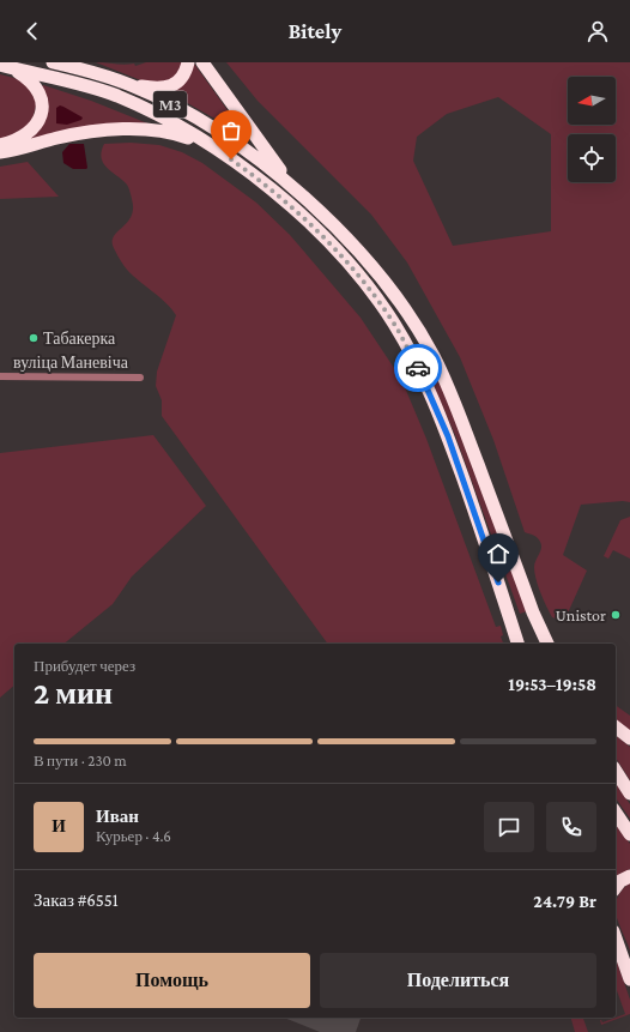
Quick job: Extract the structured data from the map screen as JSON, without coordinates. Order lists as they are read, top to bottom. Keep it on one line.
{"streets":{"highway":["М3"],"street":["вуліца Маневіча"]},"places":["Табакерка","Unistor"],"north":"left","page":{"header":"Bitely","heading":["2 мин","Прибудет через","19:53–19:58"],"panel":["Иван","Курьер · 4.6","Заказ #6551","24.79 Br"],"bar":"В пути · 230 m","round":"И","buttons":["Помощь","Поделиться"]}}
